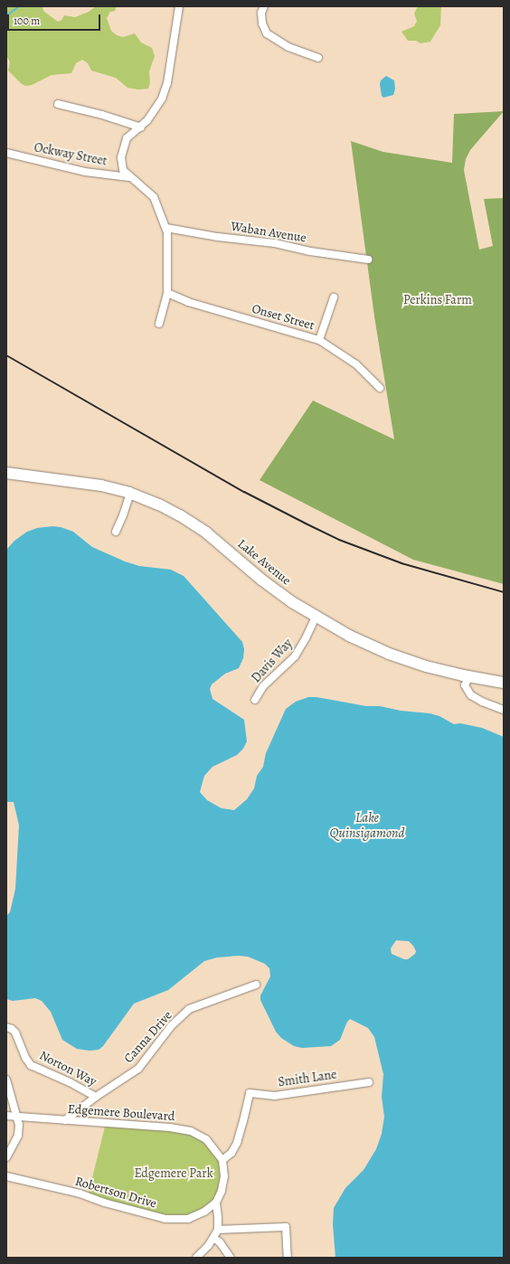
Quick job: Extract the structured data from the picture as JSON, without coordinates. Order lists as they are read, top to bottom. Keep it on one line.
{"streets":{"main road":["Lake Avenue"],"street":["Ockway Street","Waban Avenue","Onset Street","Davis Way","Canna Drive","Norton Way","Smith Lane","Edgemere Boulevard","Robertson Drive"]},"crossings":[["Lake Avenue","Davis Way"],["Canna Drive","Norton Way"],["Canna Drive","Edgemere Boulevard"],["Smith Lane","Edgemere Boulevard"]],"water":["Lake Quinsigamond"],"parks":["Perkins Farm","Edgemere Park"],"scale_bar":"100 m"}
